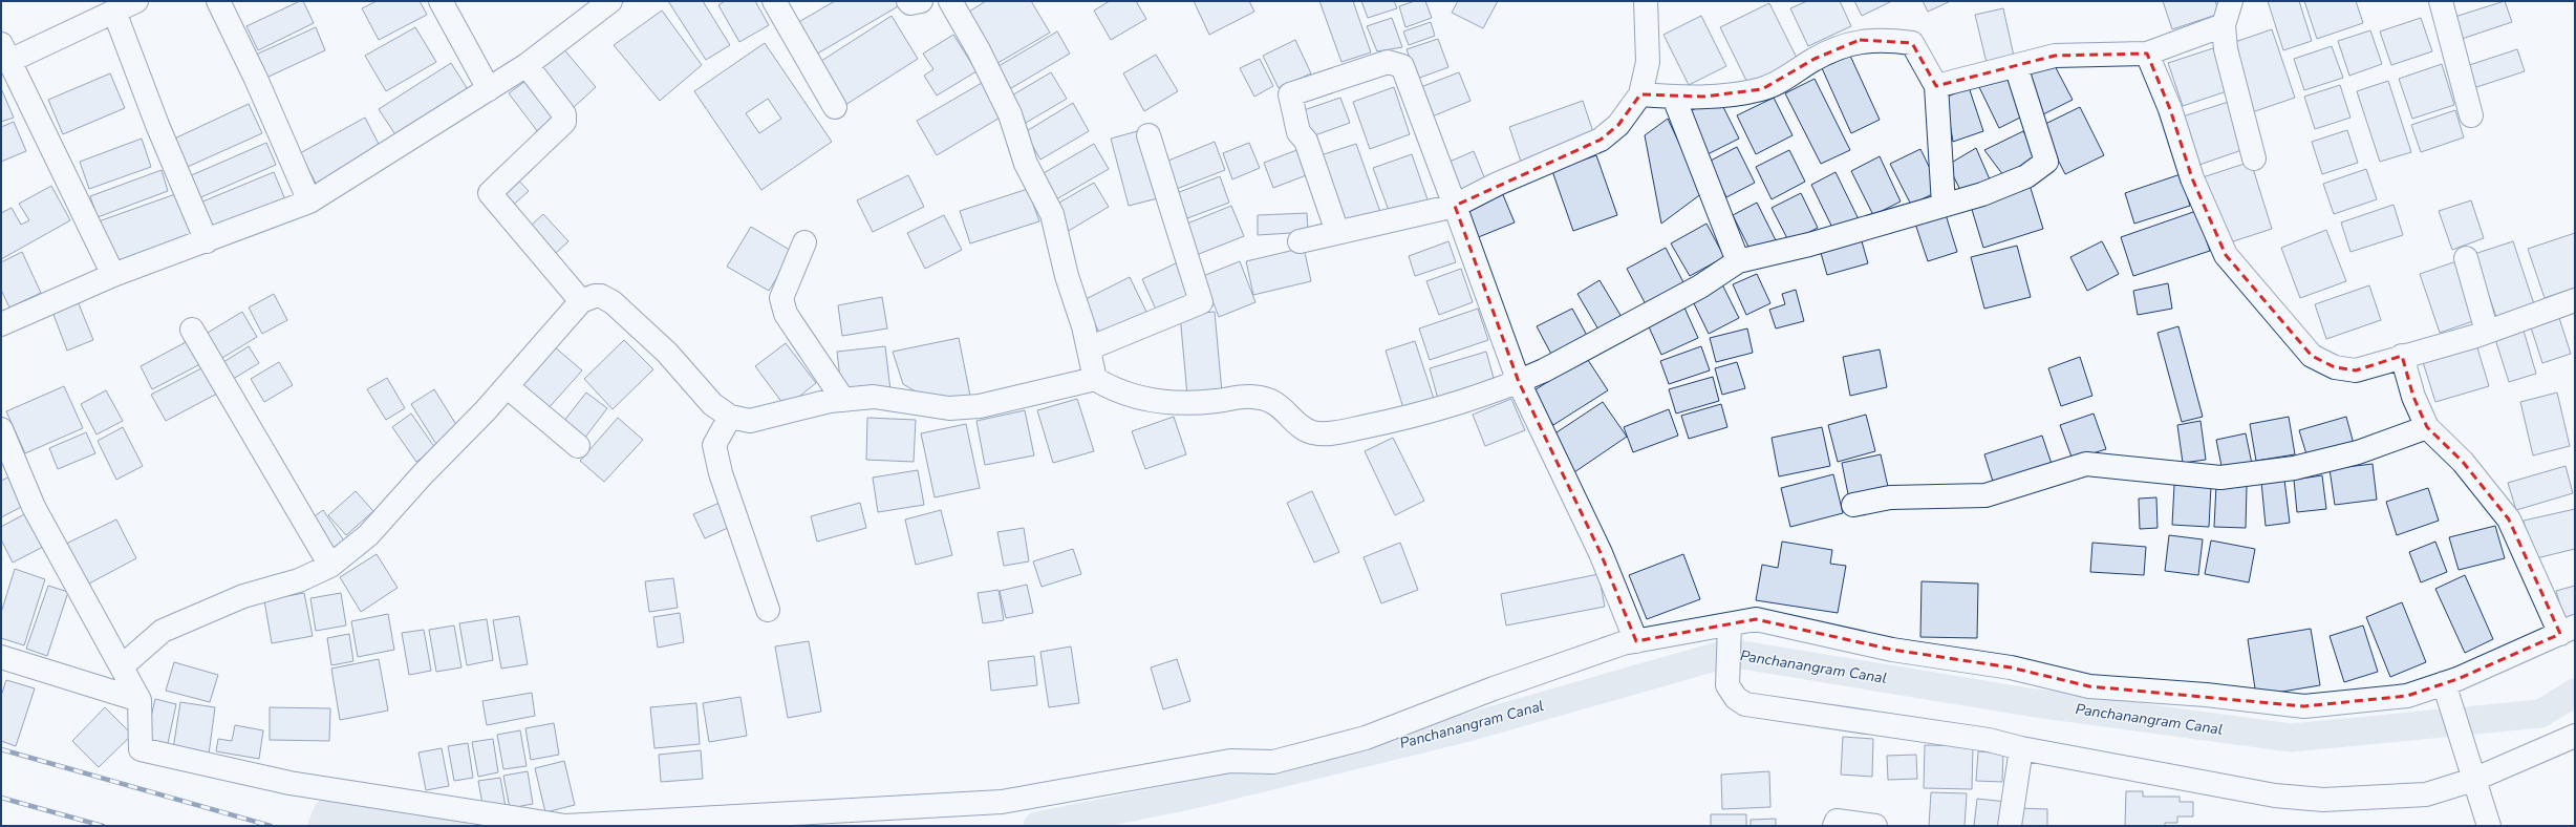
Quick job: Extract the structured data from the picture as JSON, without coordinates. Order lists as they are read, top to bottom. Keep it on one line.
{"water":["Panchanangram Canal"]}
